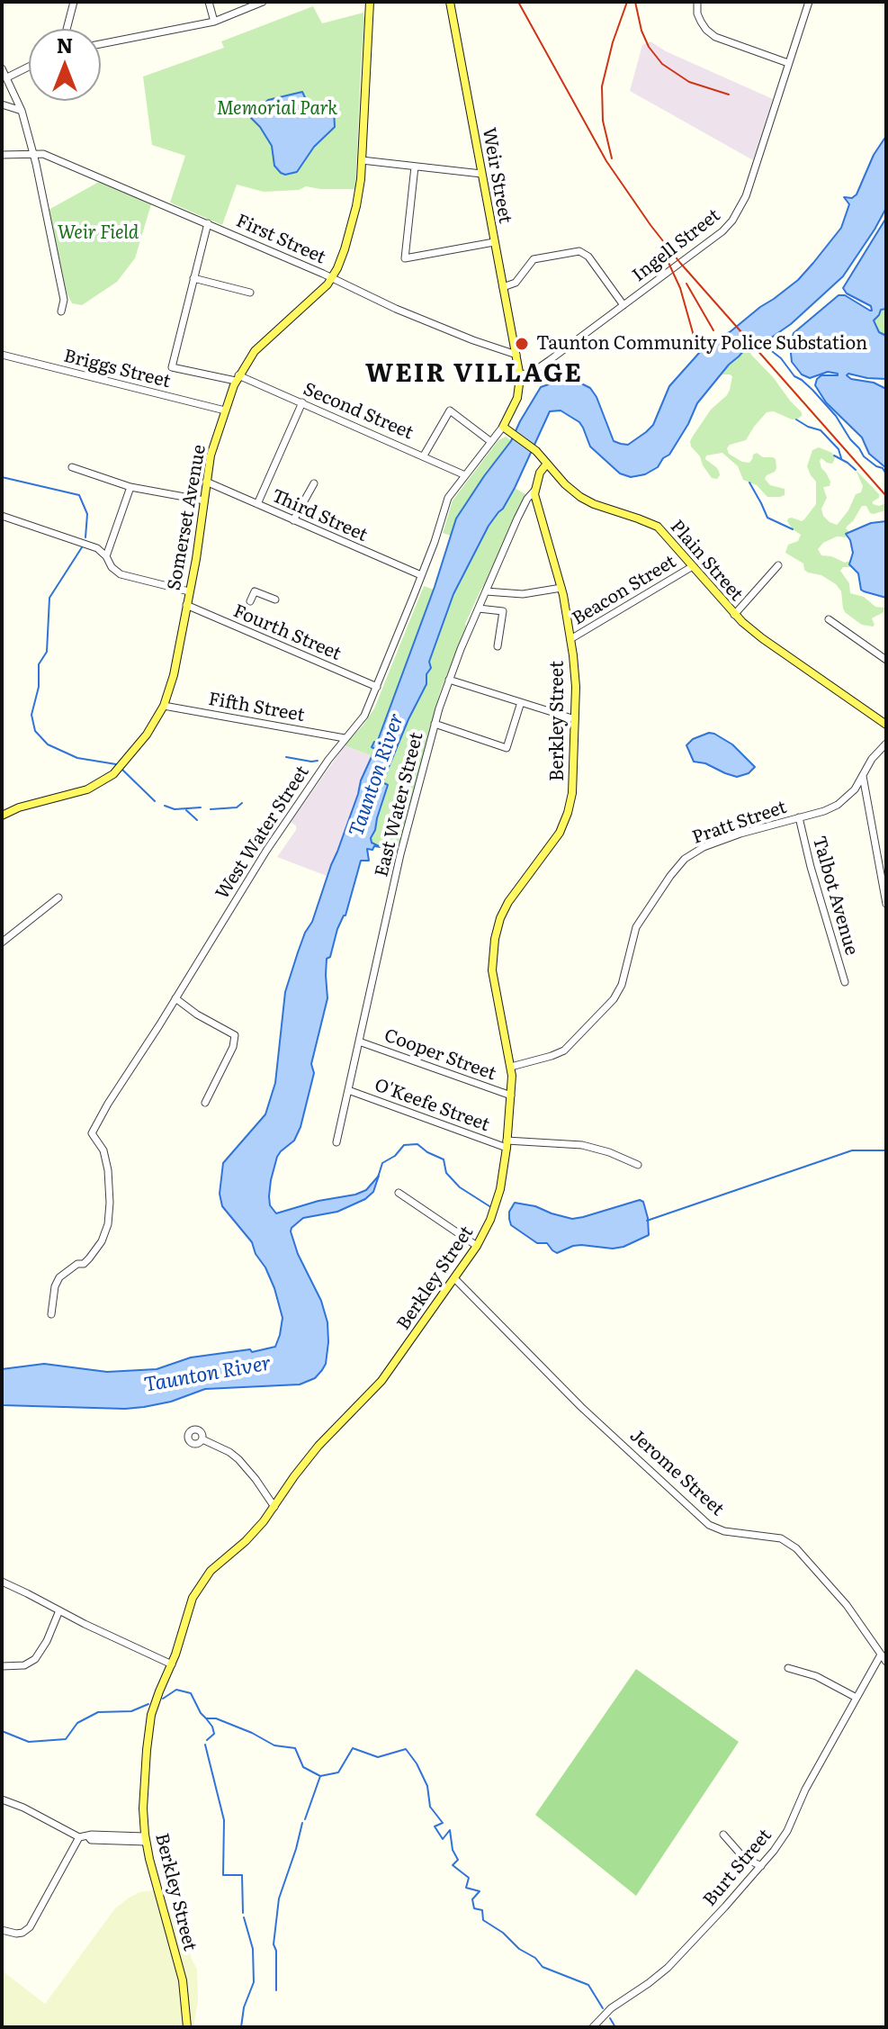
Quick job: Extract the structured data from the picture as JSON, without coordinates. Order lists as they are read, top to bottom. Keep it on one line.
{"streets":{"main road":["Weir Street","Somerset Avenue","Plain Street","Berkley Street","East Water Street","West Water Street"],"street":["First Street","Ingell Street","Briggs Street","Second Street","Third Street","Beacon Street","Fourth Street","Fifth Street","Pratt Street","Talbot Avenue","Cooper Street","O'Keefe Street","Jerome Street","Burt Street"]},"crossings":[["Weir Street","First Street"],["Weir Street","West Water Street"],["First Street","Somerset Avenue"],["First Street","West Water Street"],["Ingell Street","West Water Street"],["Briggs Street","Somerset Avenue"],["Second Street","Somerset Avenue"],["Second Street","West Water Street"],["Third Street","Somerset Avenue"],["Third Street","West Water Street"],["Somerset Avenue","Fourth Street"],["Somerset Avenue","Fifth Street"],["Plain Street","Beacon Street"],["Plain Street","East Water Street"],["Plain Street","West Water Street"],["Beacon Street","Berkley Street"],["Fourth Street","West Water Street"],["Fifth Street","West Water Street"],["Berkley Street","East Water Street"],["Berkley Street","Pratt Street"],["Berkley Street","Cooper Street"],["Berkley Street","O'Keefe Street"],["Berkley Street","Jerome Street"],["East Water Street","Cooper Street"],["East Water Street","O'Keefe Street"],["Pratt Street","Talbot Avenue"],["Jerome Street","Burt Street"]],"districts":["WEIR VILLAGE"],"water":["Taunton River"],"parks":["Memorial Park","Weir Field"],"places":["Taunton Community Police Substation"],"north":"top"}
